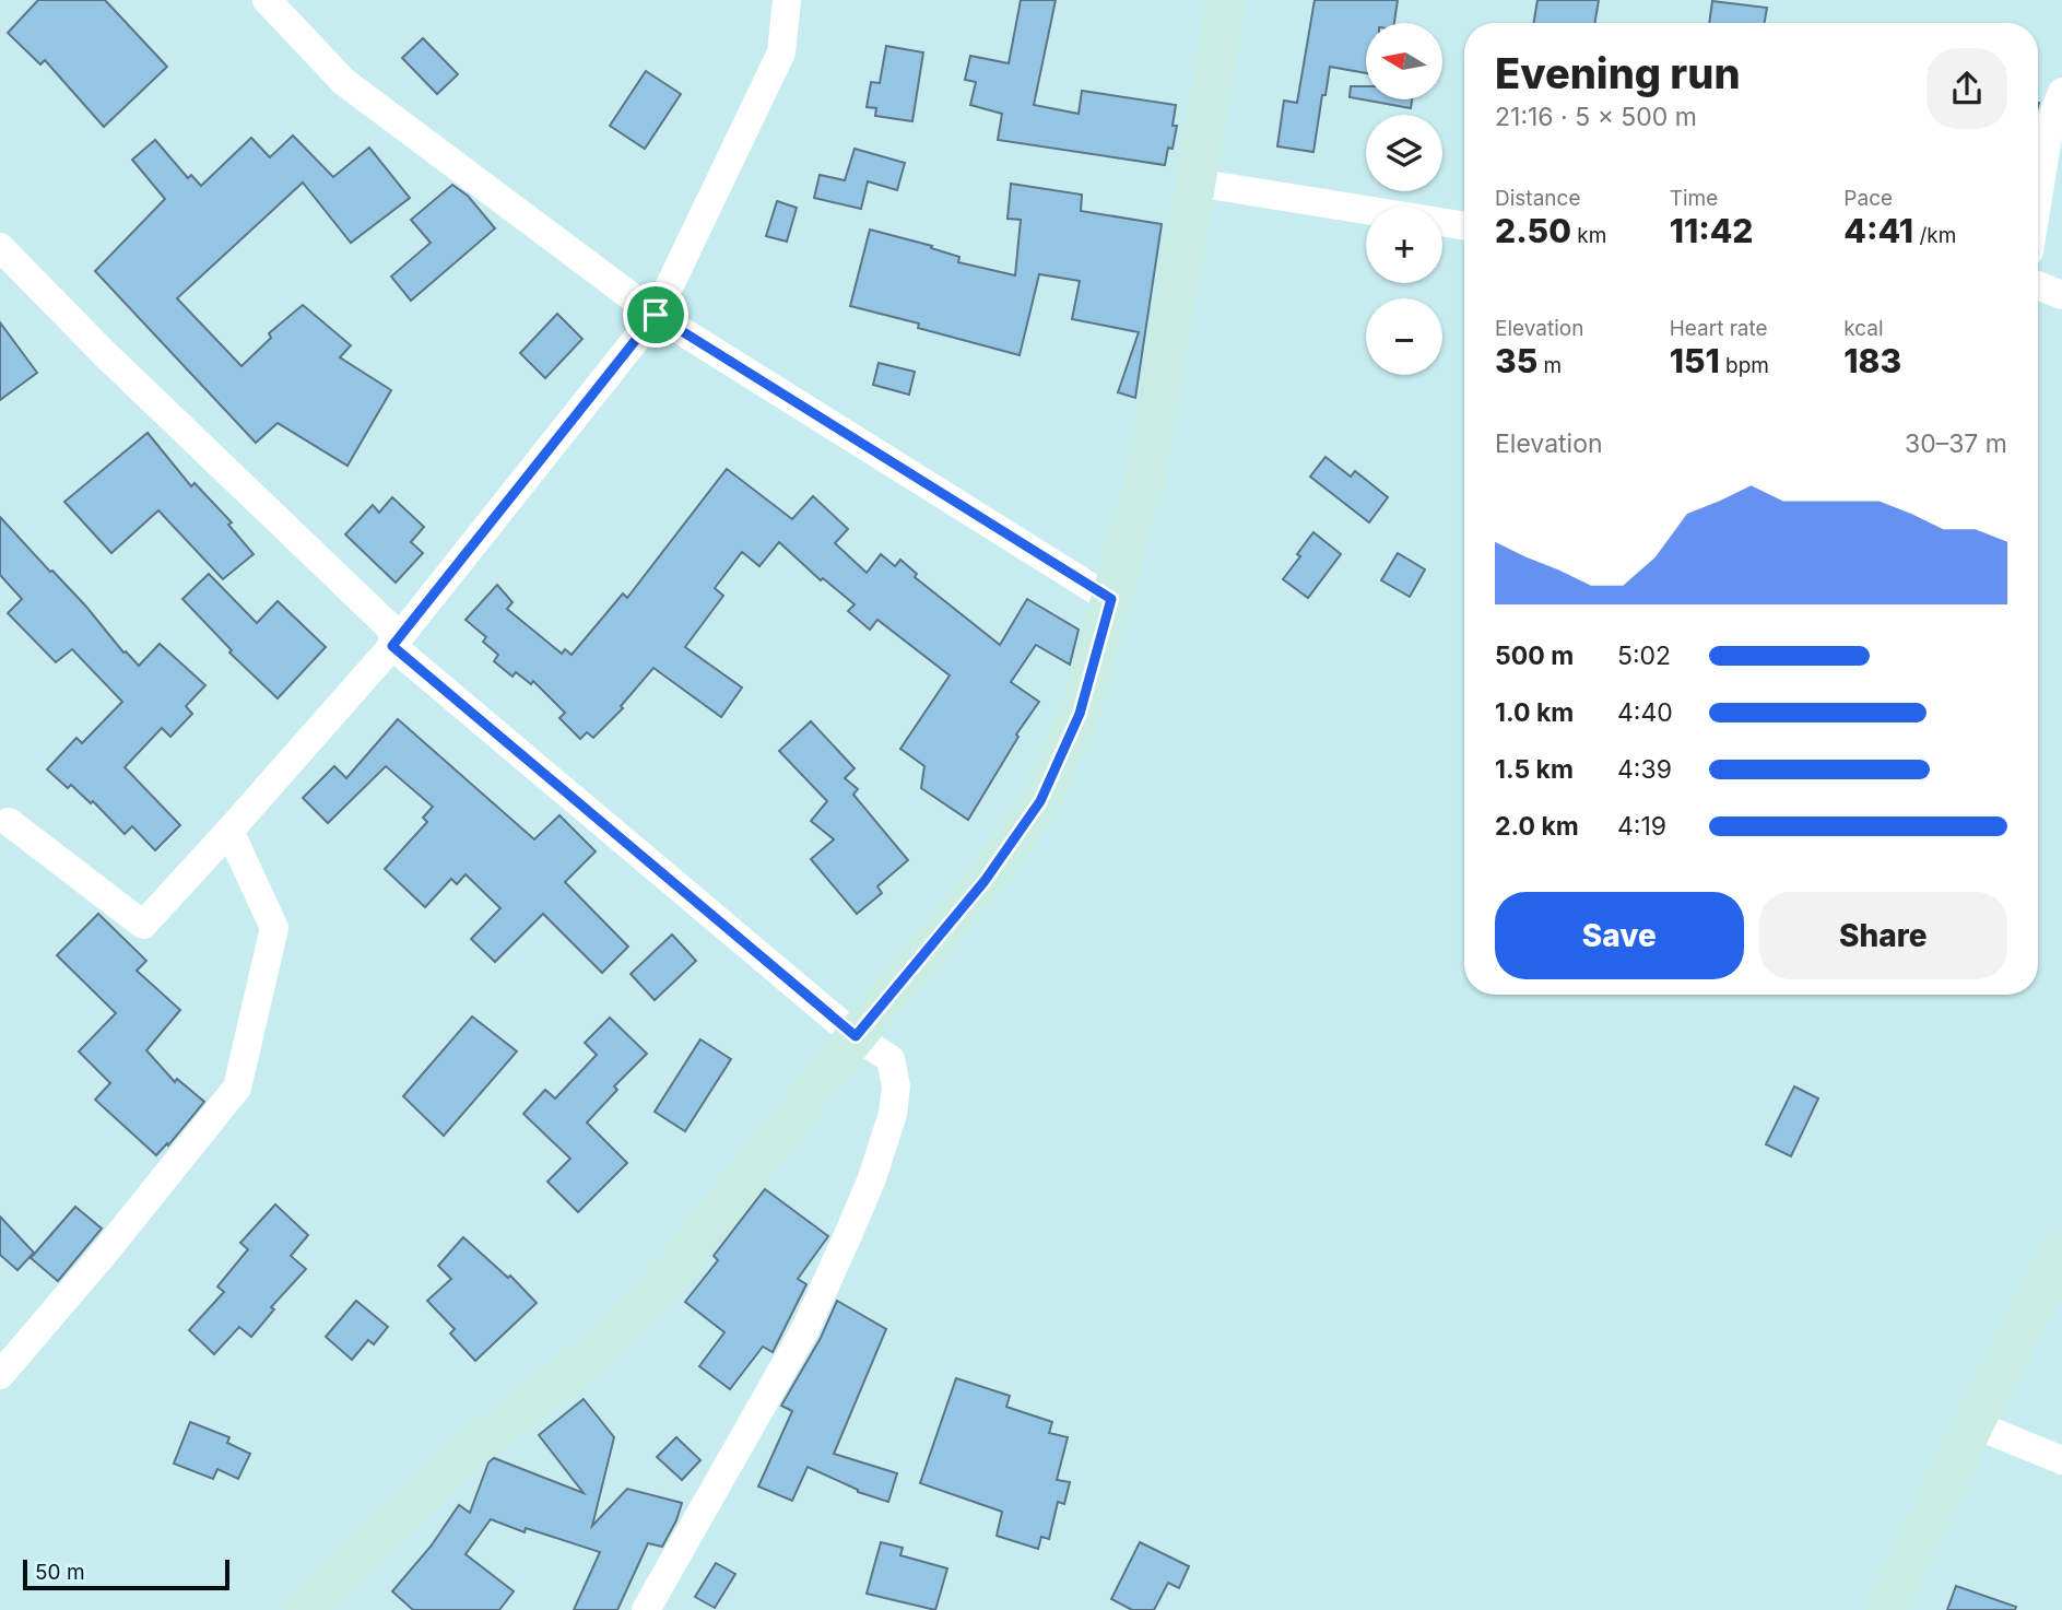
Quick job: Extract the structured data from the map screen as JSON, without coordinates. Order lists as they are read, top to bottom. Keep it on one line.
{"scale_bar":"50 m","north":"left","page":{"map_buttons":["+","−"],"heading":["Evening run","21:16 · 5 × 500 m"],"stats":[["Distance","2.50 km"],["Time","11:42"],["Pace","4:41 /km"],["Elevation","35 m"],["Heart rate","151 bpm"],["kcal","183"]],"chart":["Elevation","30–37 m"],"list":[{"name":"500 m","note":"5:02"},{"name":"1.0 km","note":"4:40"},{"name":"1.5 km","note":"4:39"},{"name":"2.0 km","note":"4:19"}],"buttons":["Save","Share"],"scale":"50 m"}}
